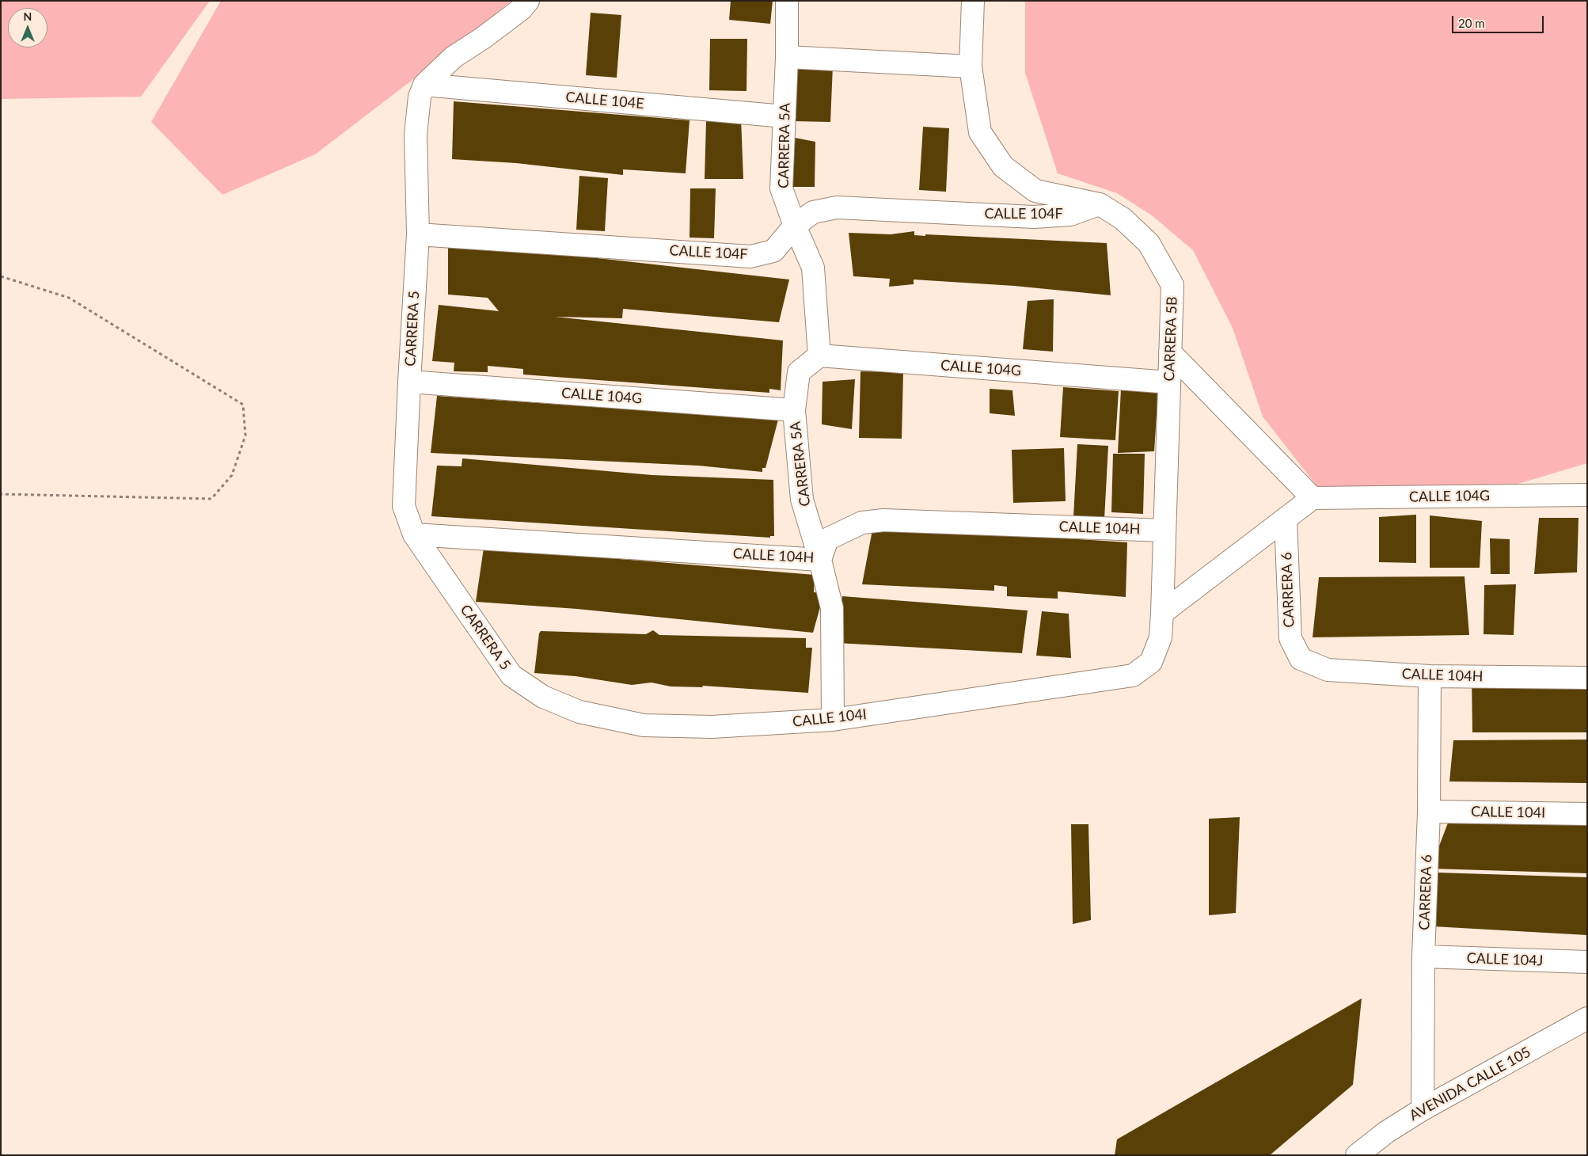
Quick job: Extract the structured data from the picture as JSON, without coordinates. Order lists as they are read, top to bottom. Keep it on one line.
{"streets":{"street":["CALLE 104E","CARRERA 5A","CALLE 104F","CARRERA 5","CARRERA 5B","CALLE 104G","CALLE 104H","CARRERA 6","CALLE 104I","CALLE 104J","AVENIDA CALLE 105"]},"crossings":[["CALLE 104E","CARRERA 5A"],["CALLE 104E","CARRERA 5"],["CARRERA 5A","CALLE 104F"],["CARRERA 5A","CALLE 104G"],["CARRERA 5A","CALLE 104H"],["CARRERA 5A","CALLE 104I"],["CALLE 104F","CARRERA 5"],["CALLE 104F","CARRERA 5B"],["CARRERA 5","CALLE 104G"],["CARRERA 5","CALLE 104H"],["CARRERA 5","CALLE 104I"],["CARRERA 5B","CALLE 104G"],["CARRERA 5B","CALLE 104H"],["CARRERA 5B","CALLE 104I"],["CALLE 104H","CARRERA 6"],["CARRERA 6","CALLE 104I"],["CARRERA 6","CALLE 104J"],["CARRERA 6","AVENIDA CALLE 105"]],"scale_bar":"20 m","north":"top"}
